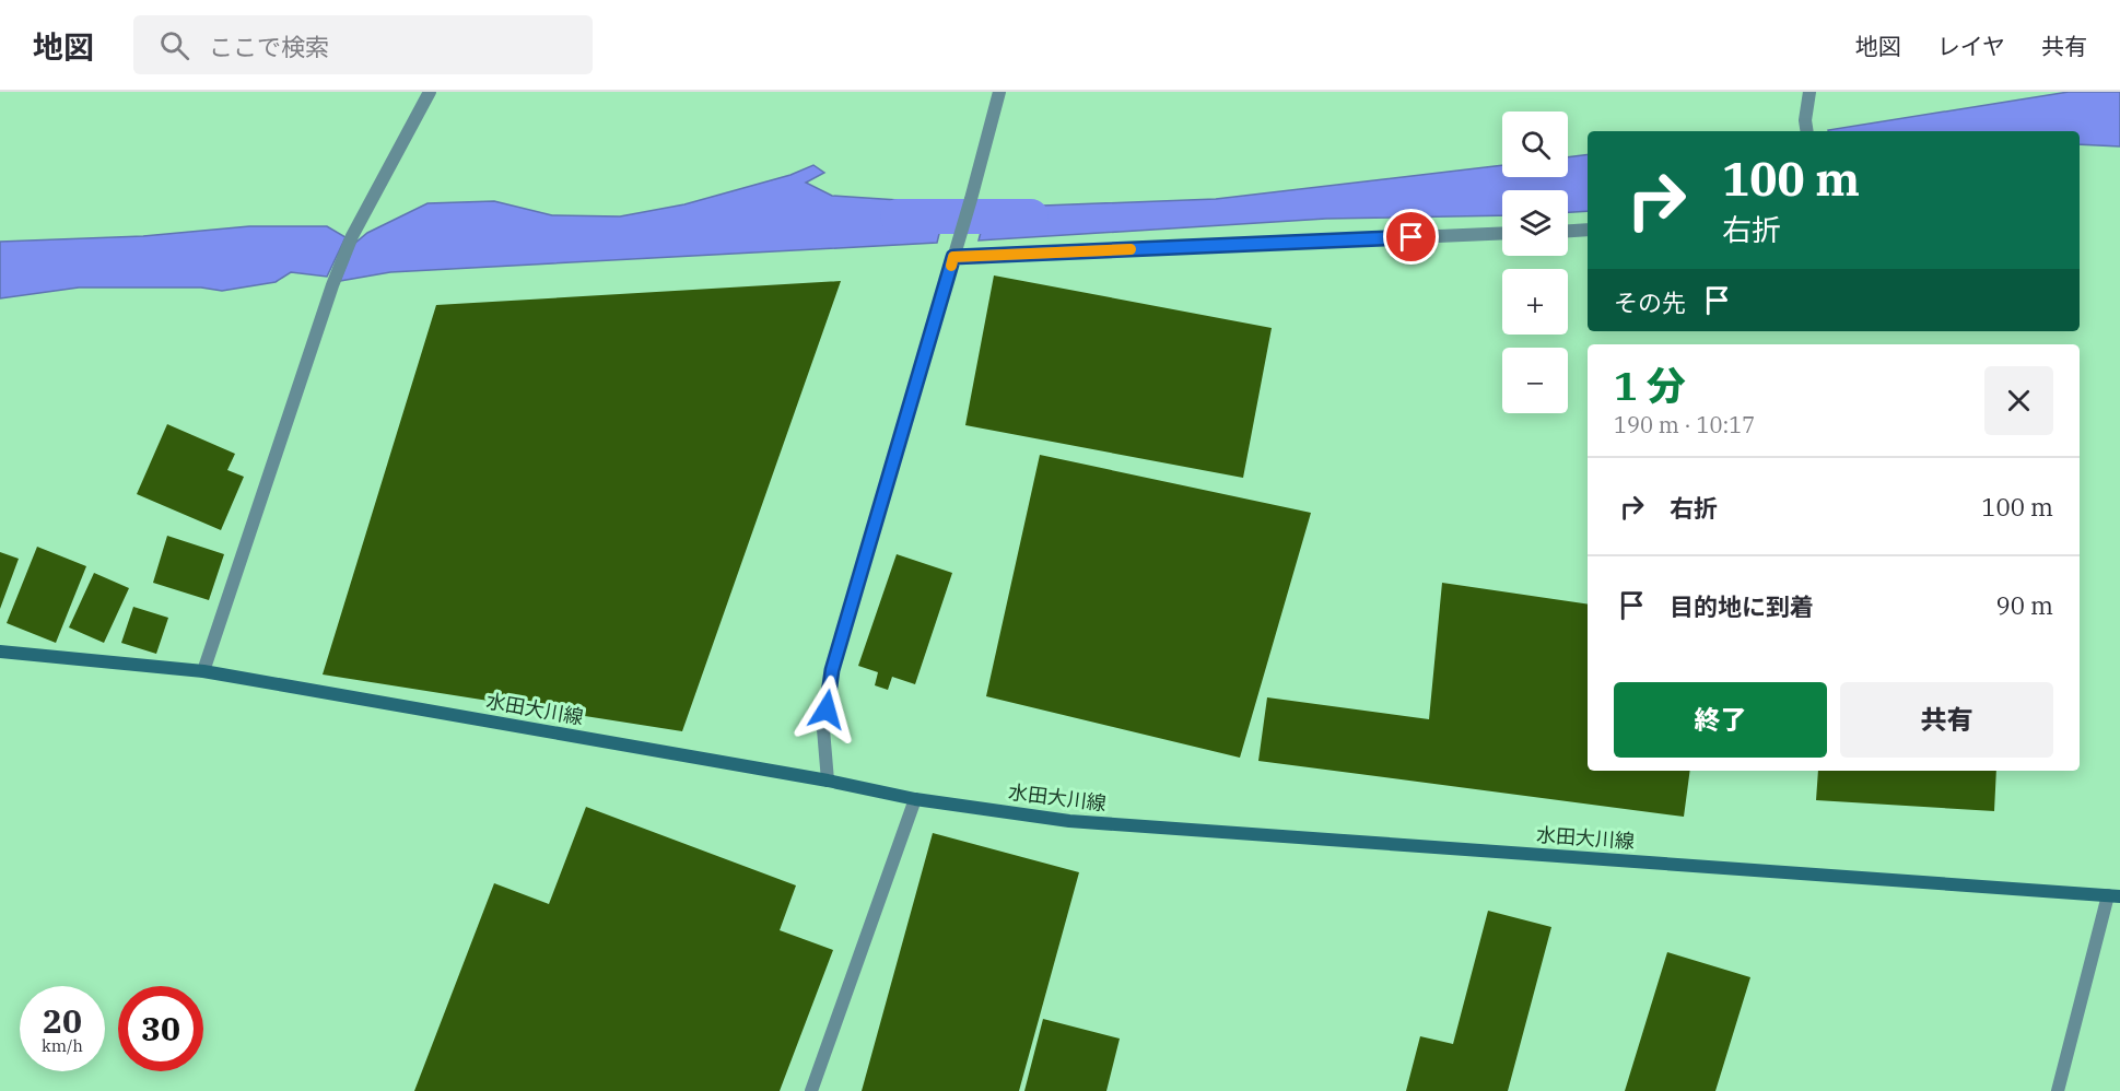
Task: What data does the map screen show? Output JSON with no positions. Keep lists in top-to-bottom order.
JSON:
{
  "streets": {
    "main road": ["水田大川線"]
  },
  "page": {
    "header": "地図",
    "search": "ここで検索",
    "nav": ["地図", "レイヤ", "共有"],
    "map_buttons": ["+", "−"],
    "turn": ["100 m", "右折"],
    "then": "その先",
    "heading": ["1 分", "190 m · 10:17"],
    "list": [
      {
        "name": "右折",
        "value": "100 m"
      },
      {
        "name": "目的地に到着",
        "value": "90 m"
      }
    ],
    "buttons": ["終了", "共有"],
    "speed": "20 km/h",
    "limit": "30"
  }
}
